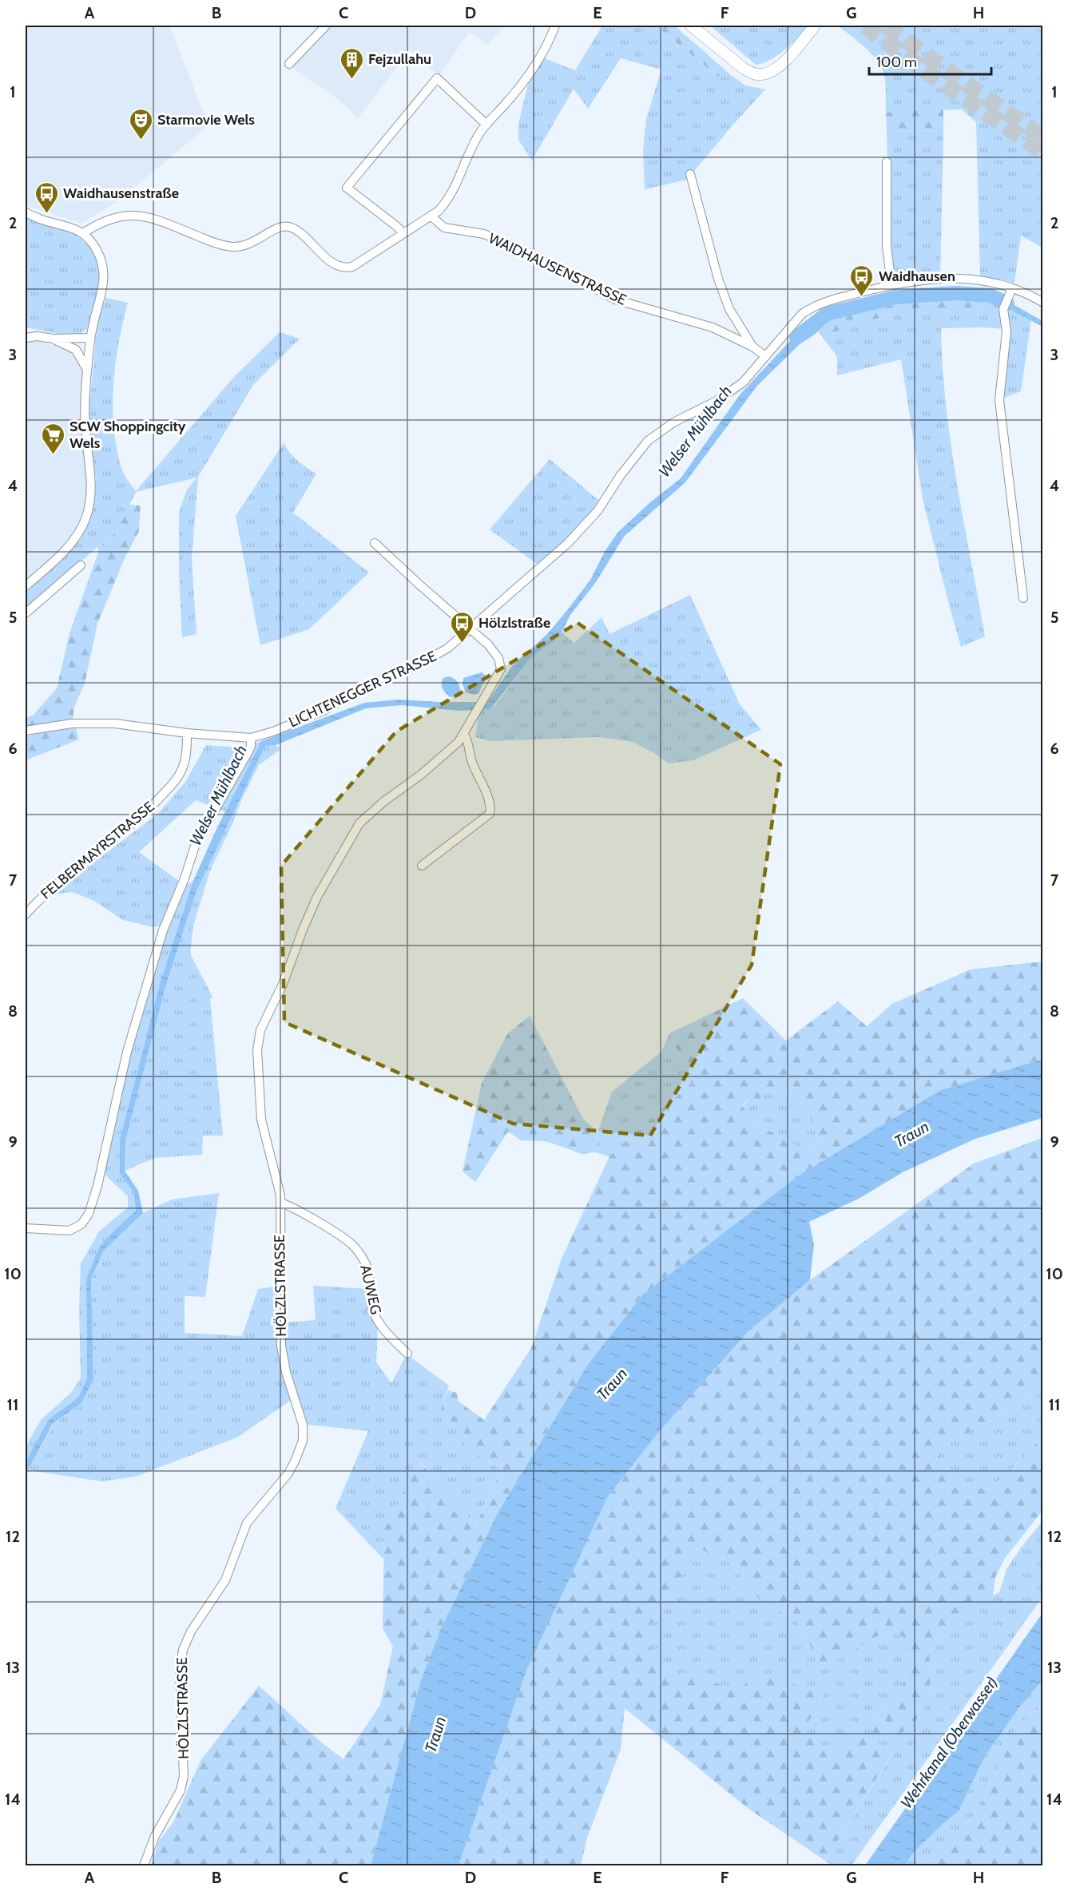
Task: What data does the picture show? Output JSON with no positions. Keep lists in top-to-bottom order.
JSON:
{
  "streets": {
    "street": [
      "WAIDHAUSENSTRASSE",
      "LICHTENEGGER STRASSE",
      "FELBERMAYRSTRASSE",
      "HÖLZLSTRASSE",
      "AUWEG"
    ]
  },
  "crossings": [
    ["WAIDHAUSENSTRASSE", "LICHTENEGGER STRASSE"],
    ["LICHTENEGGER STRASSE", "FELBERMAYRSTRASSE"],
    ["LICHTENEGGER STRASSE", "HÖLZLSTRASSE"],
    ["HÖLZLSTRASSE", "AUWEG"]
  ],
  "water": ["Welser Mühlbach", "Traun", "Wehrkanal (Oberwasser)"],
  "places": {
    "building": ["Fejzullahu"],
    "theatre": ["Starmovie Wels"],
    "bus stop": ["Waidhausenstraße", "Waidhausen", "Hölzlstraße"],
    "supermarket": ["SCW Shoppingcity Wels"]
  },
  "scale_bar": "100 m",
  "grid": {
    "columns": [
      "A",
      "B",
      "C",
      "D",
      "E",
      "F",
      "G",
      "H"
    ],
    "rows": [
      "1",
      "2",
      "3",
      "4",
      "5",
      "6",
      "7",
      "8",
      "9",
      "10",
      "11",
      "12",
      "13",
      "14"
    ]
  }
}
